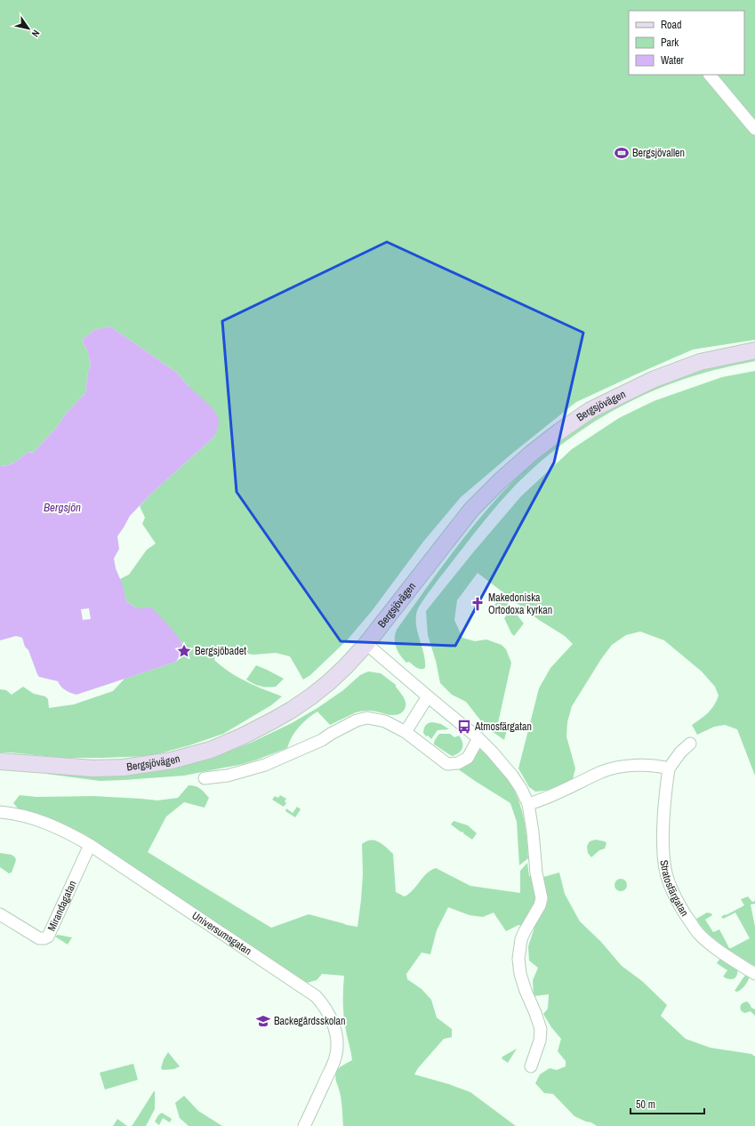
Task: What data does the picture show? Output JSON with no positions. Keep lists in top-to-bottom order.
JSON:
{
  "streets": {
    "street": [
      "Bergsjövägen",
      "Stratosfärgatan",
      "Mirandagatan",
      "Universumsgatan"
    ]
  },
  "crossings": [
    ["Mirandagatan", "Universumsgatan"]
  ],
  "water": ["Bergsjön"],
  "places": {
    "sports": ["Bergsjövallen"],
    "church": ["Makedoniska Ortodoxa kyrkan"],
    "place": ["Bergsjöbadet"],
    "bus stop": ["Atmosfärgatan"],
    "school or university": ["Backegårdsskolan"]
  },
  "legend": ["Road", "Park", "Water"],
  "scale_bar": "50 m",
  "north": "bottom right"
}
